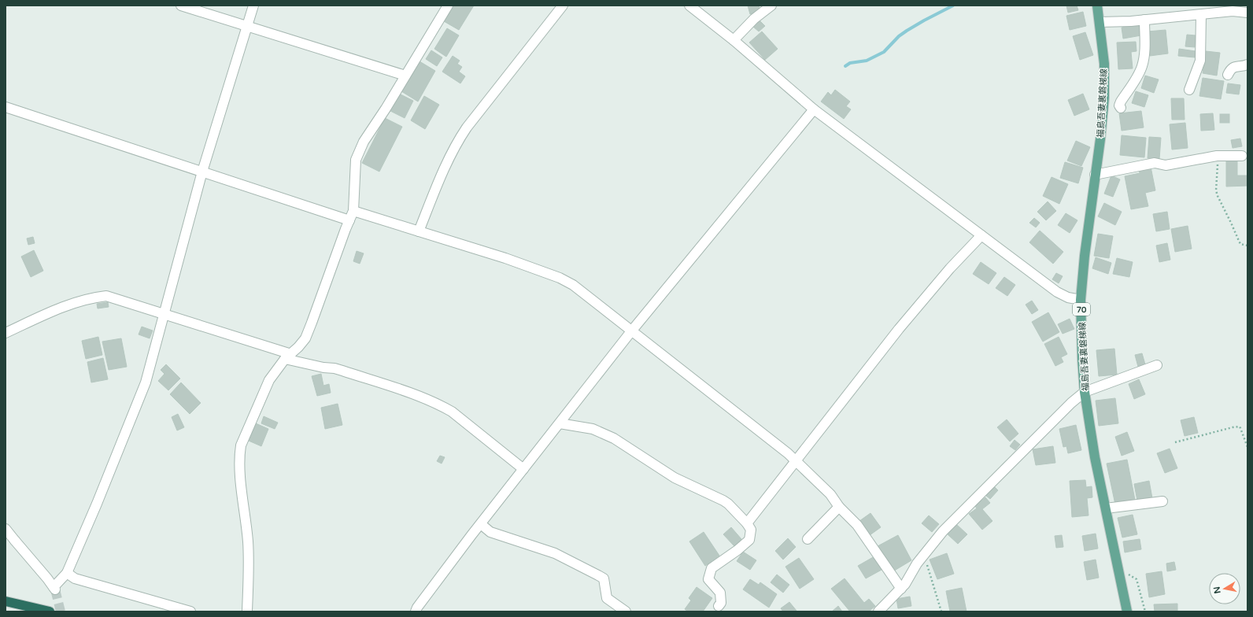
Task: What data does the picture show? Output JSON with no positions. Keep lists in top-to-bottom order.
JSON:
{
  "streets": {
    "main road": ["福島吾妻裏磐梯線", "70"]
  },
  "north": "left"
}
